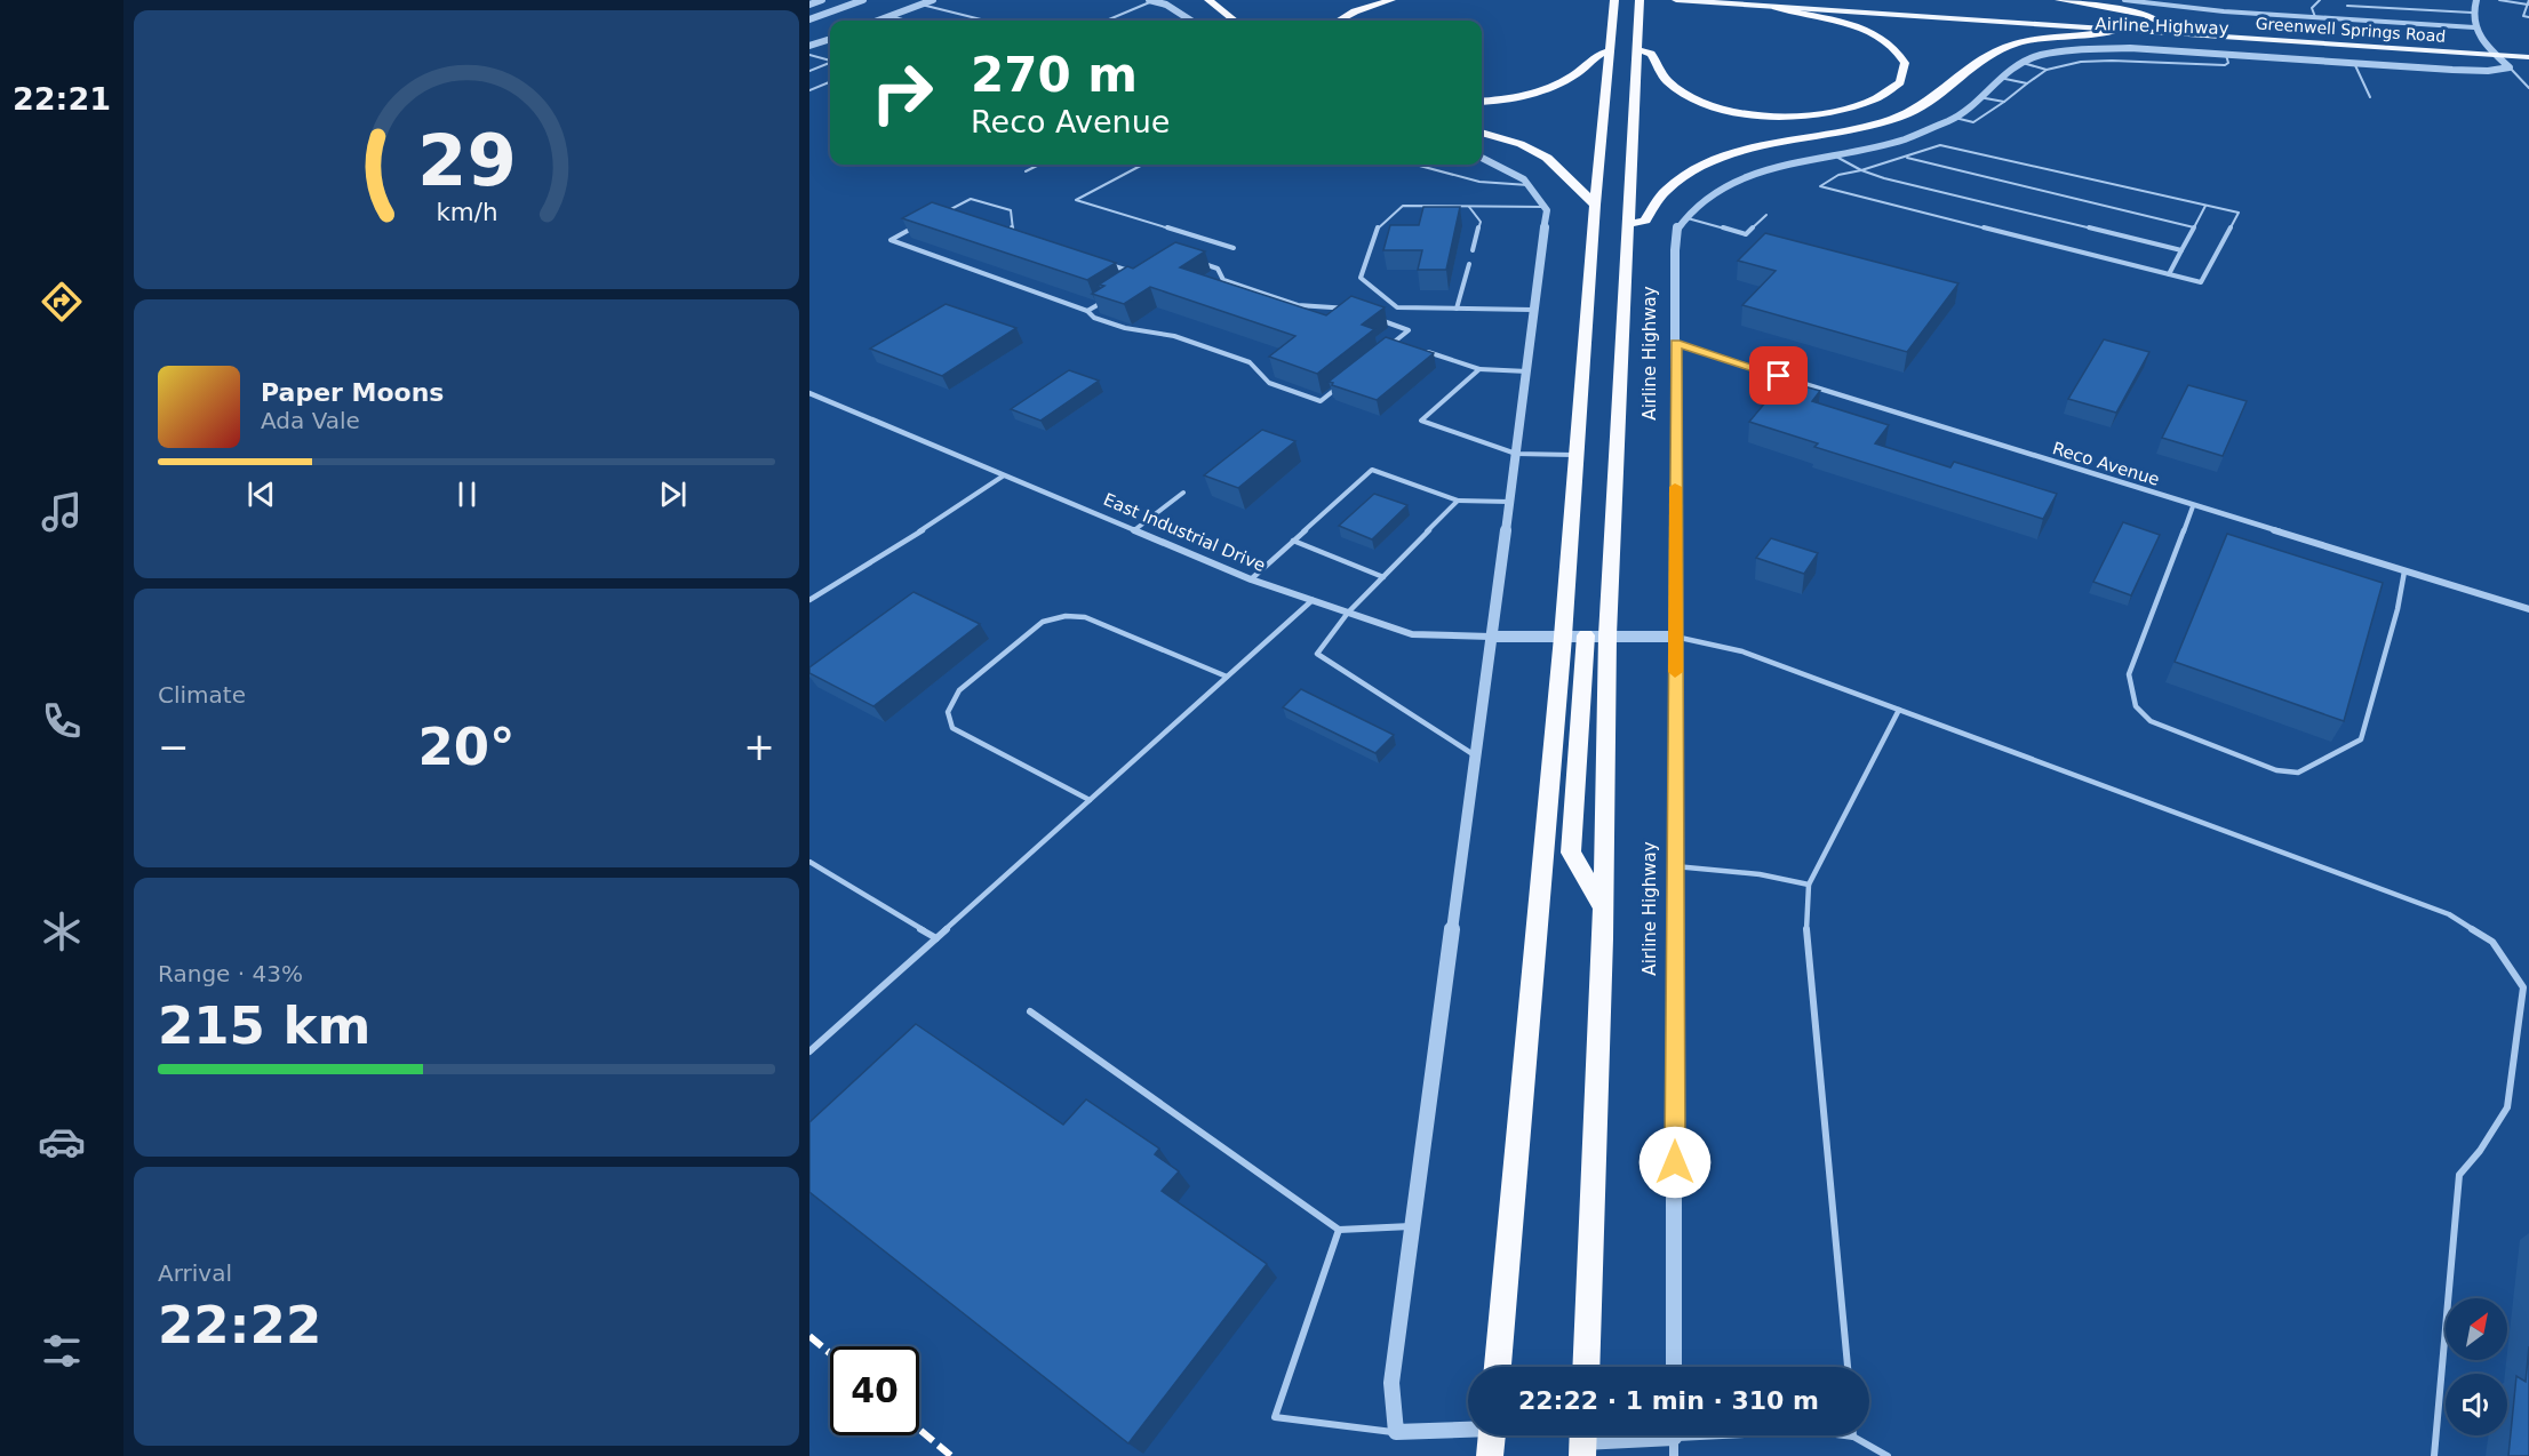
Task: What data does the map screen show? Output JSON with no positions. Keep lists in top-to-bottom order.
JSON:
{
  "streets": {
    "highway": ["Airline Highway"],
    "main road": ["Greenwell Springs Road"],
    "street": ["Reco Avenue", "East Industrial Drive"]
  },
  "crossings": [
    ["Airline Highway", "Reco Avenue"],
    ["Airline Highway", "East Industrial Drive"]
  ],
  "north": "top right",
  "page": {
    "tabs": "22:21",
    "turn": ["270 m", "Reco Avenue"],
    "song": ["Paper Moons", "Ada Vale"],
    "tile": [
      "Climate",
      ["Range · 43%", "215 km"],
      ["Arrival", "22:22"]
    ],
    "heat": ["−", "20°", "+"],
    "limit": "40",
    "trip": "22:22 · 1 min · 310 m",
    "gauge": ["29", "km/h"]
  }
}
